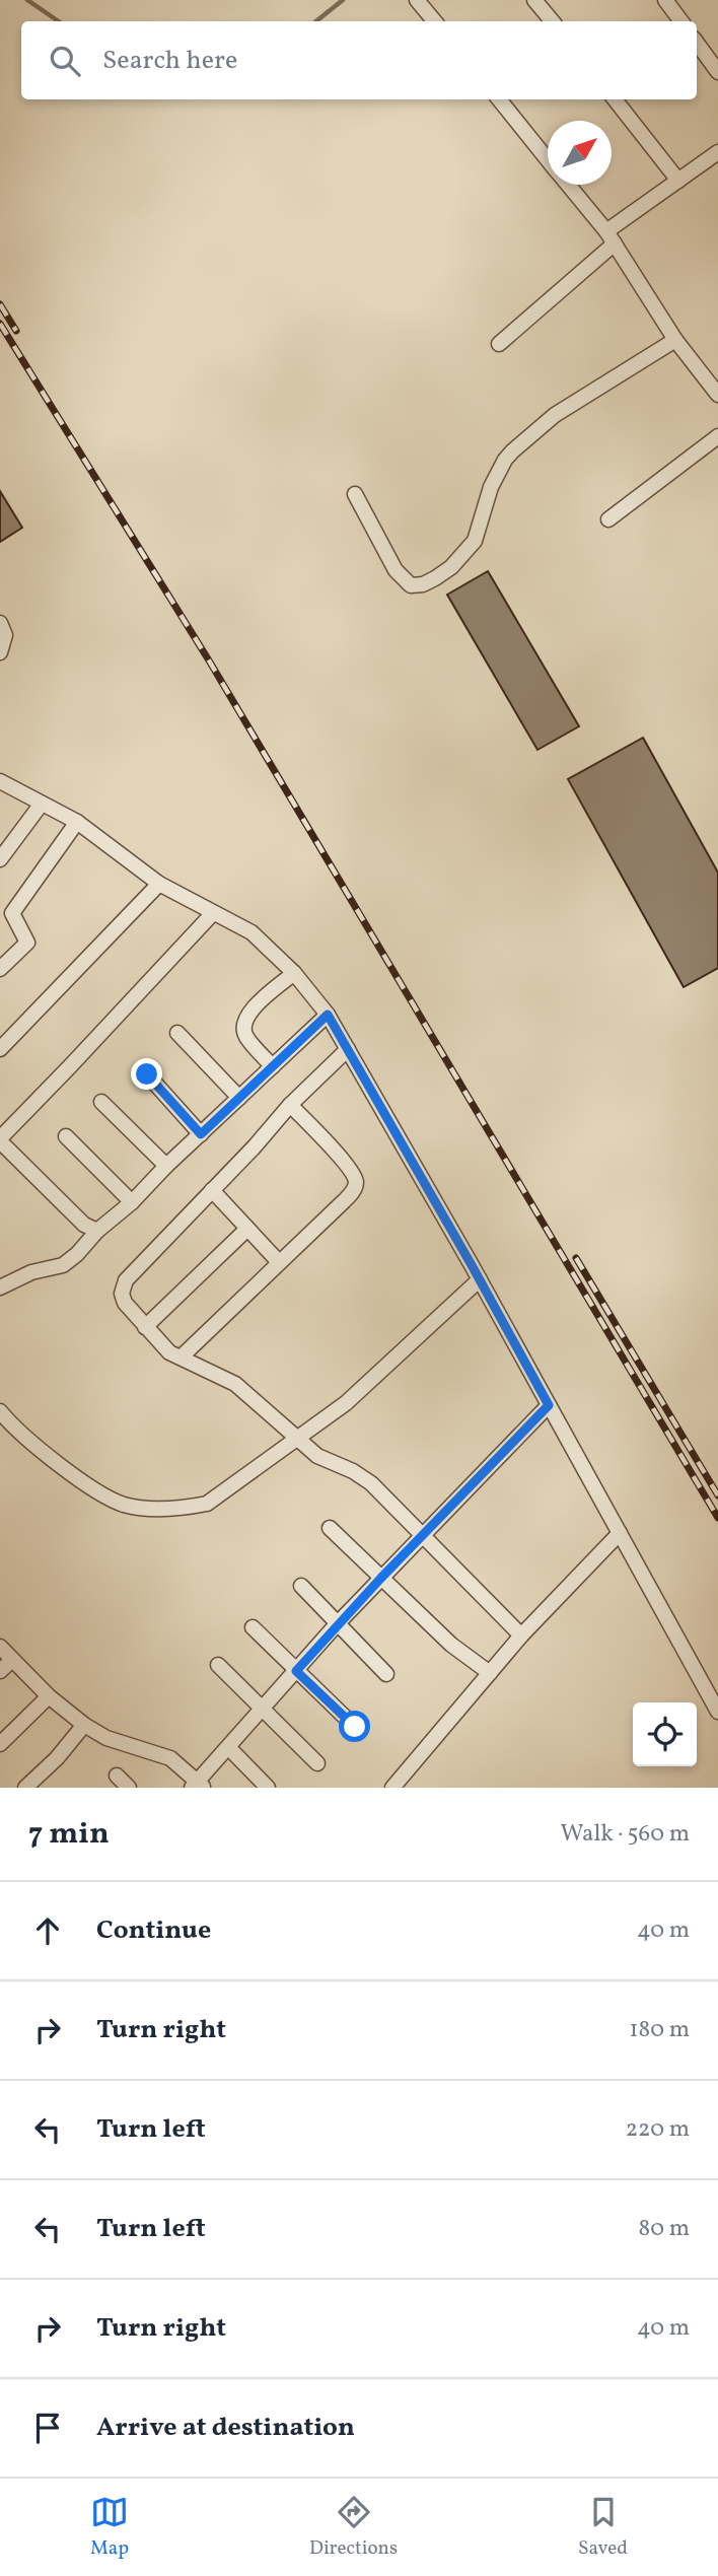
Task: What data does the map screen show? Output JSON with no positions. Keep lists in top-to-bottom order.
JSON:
{
  "north": "top right",
  "page": {
    "search": "Search here",
    "heading": ["7 min", "Walk · 560 m"],
    "list": [
      ["Continue", "40 m"],
      ["Turn right", "180 m"],
      ["Turn left", "220 m"],
      ["Turn left", "80 m"],
      ["Turn right", "40 m"],
      "Arrive at destination"
    ],
    "nav": ["Map", "Directions", "Saved"]
  }
}
